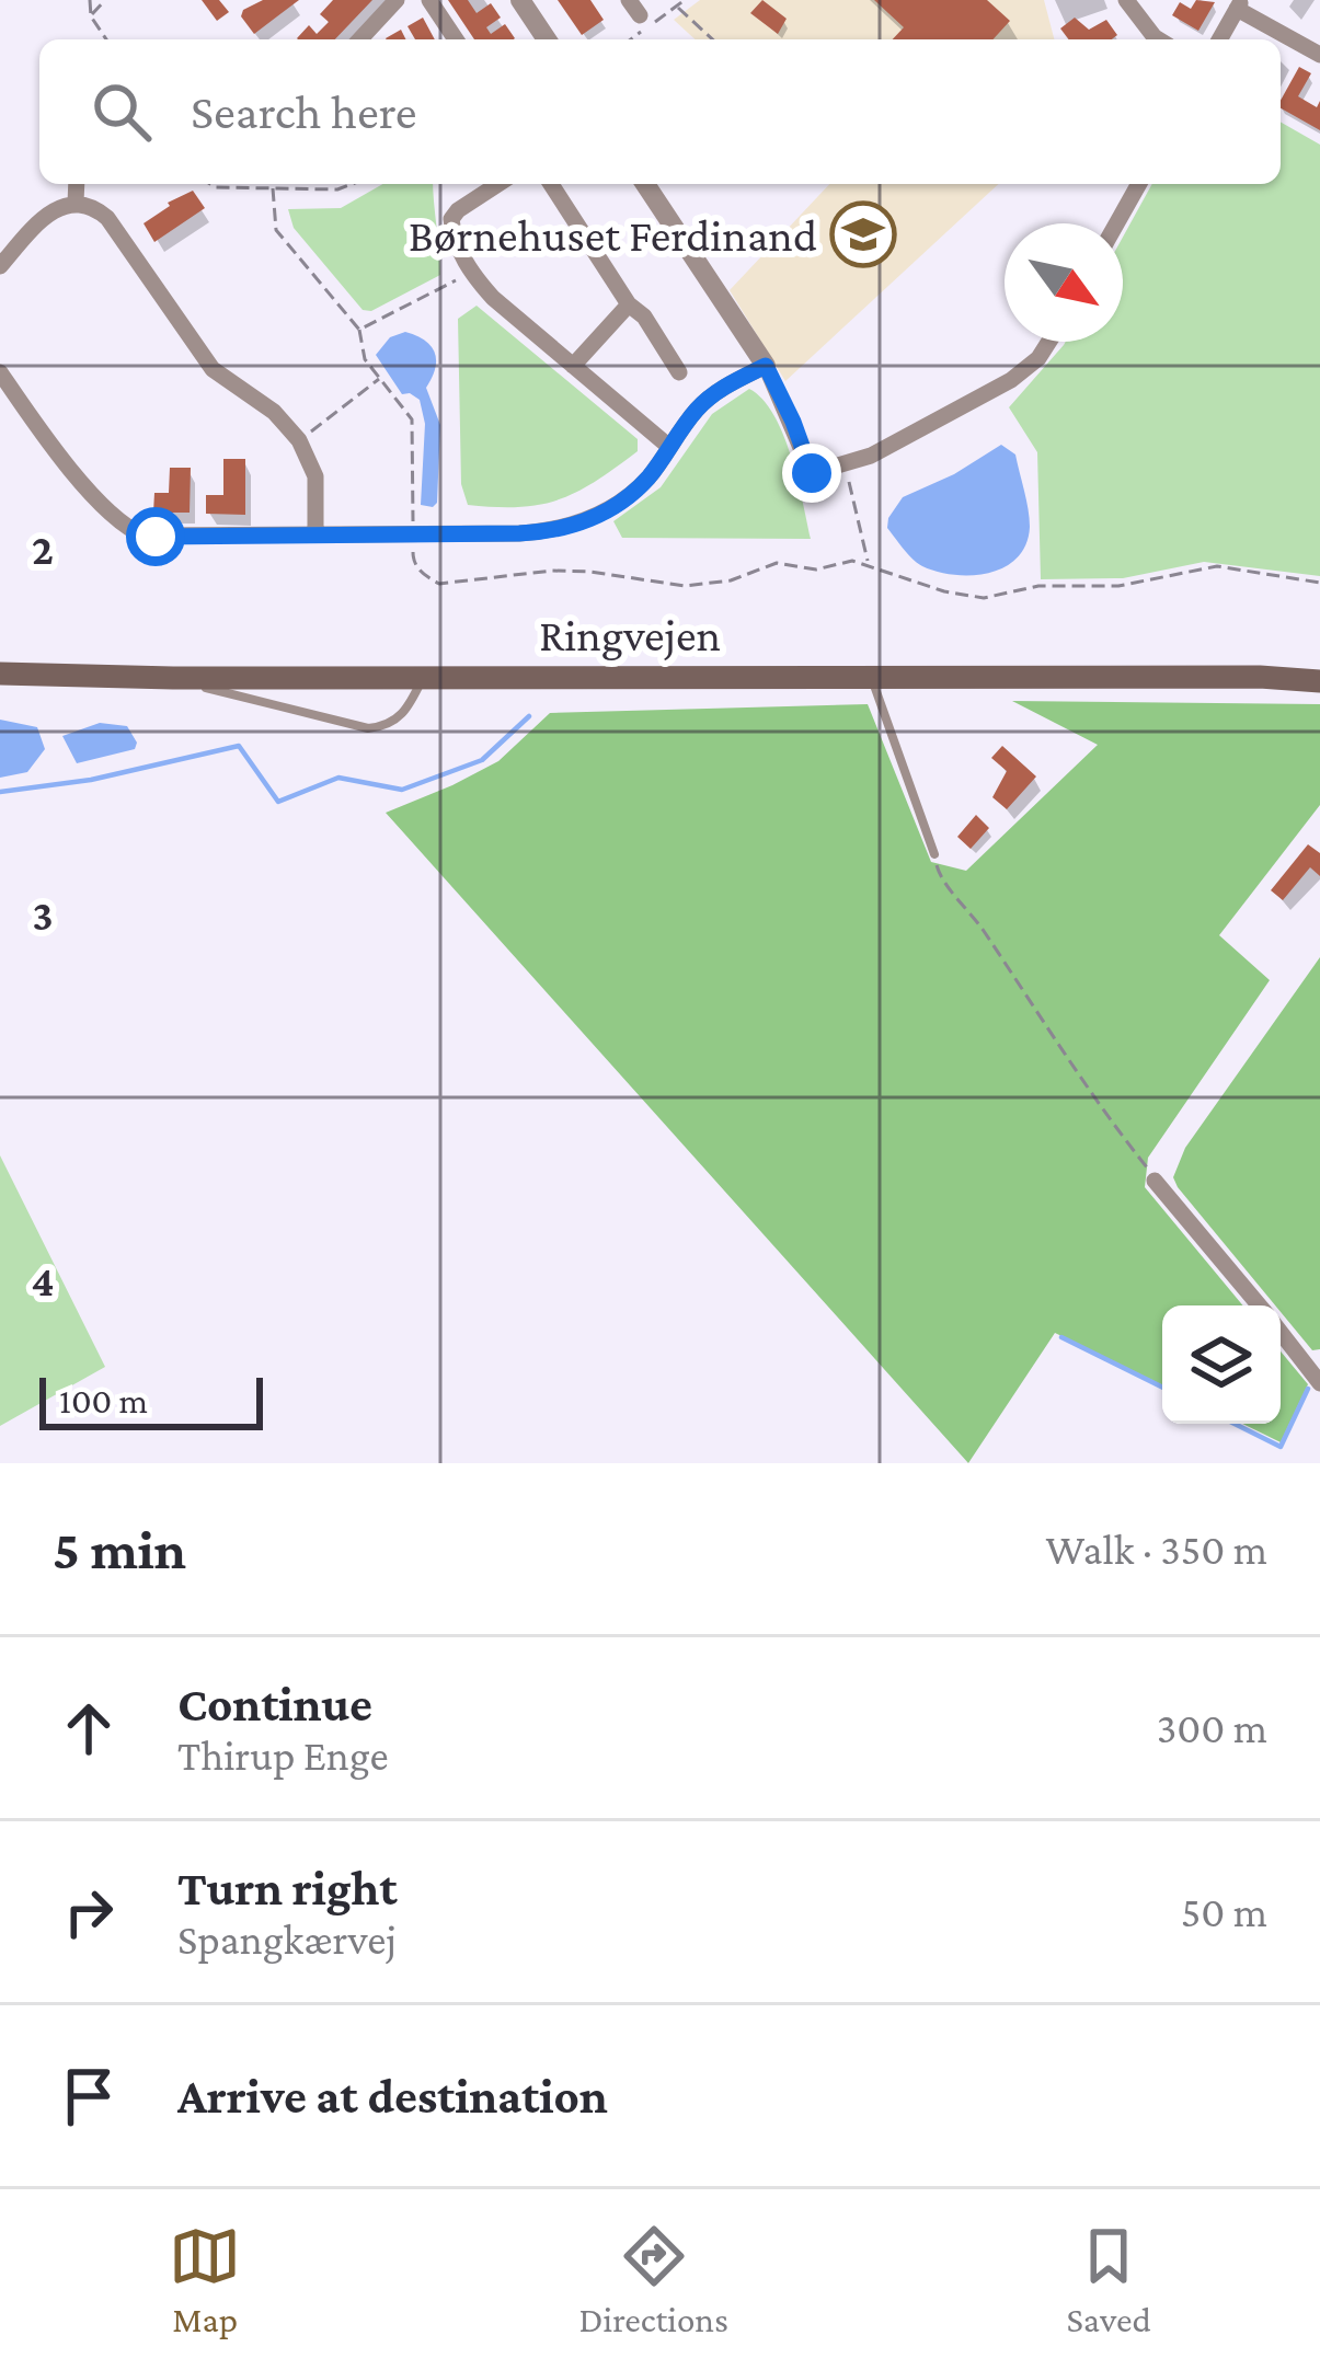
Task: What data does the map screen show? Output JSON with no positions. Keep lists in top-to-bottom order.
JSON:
{
  "streets": {
    "main road": ["Ringvejen"]
  },
  "places": {
    "school or university": ["Børnehuset Ferdinand"]
  },
  "scale_bar": "100 m",
  "north": "bottom right",
  "page": {
    "search": "Search here",
    "scale": "100 m",
    "heading": ["5 min", "Walk · 350 m"],
    "list": [
      ["Continue", "Thirup Enge", "300 m"],
      ["Turn right", "Spangkærvej", "50 m"],
      "Arrive at destination"
    ],
    "nav": ["Map", "Directions", "Saved"]
  },
  "grid": {
    "rows": ["2", "3", "4"]
  }
}
